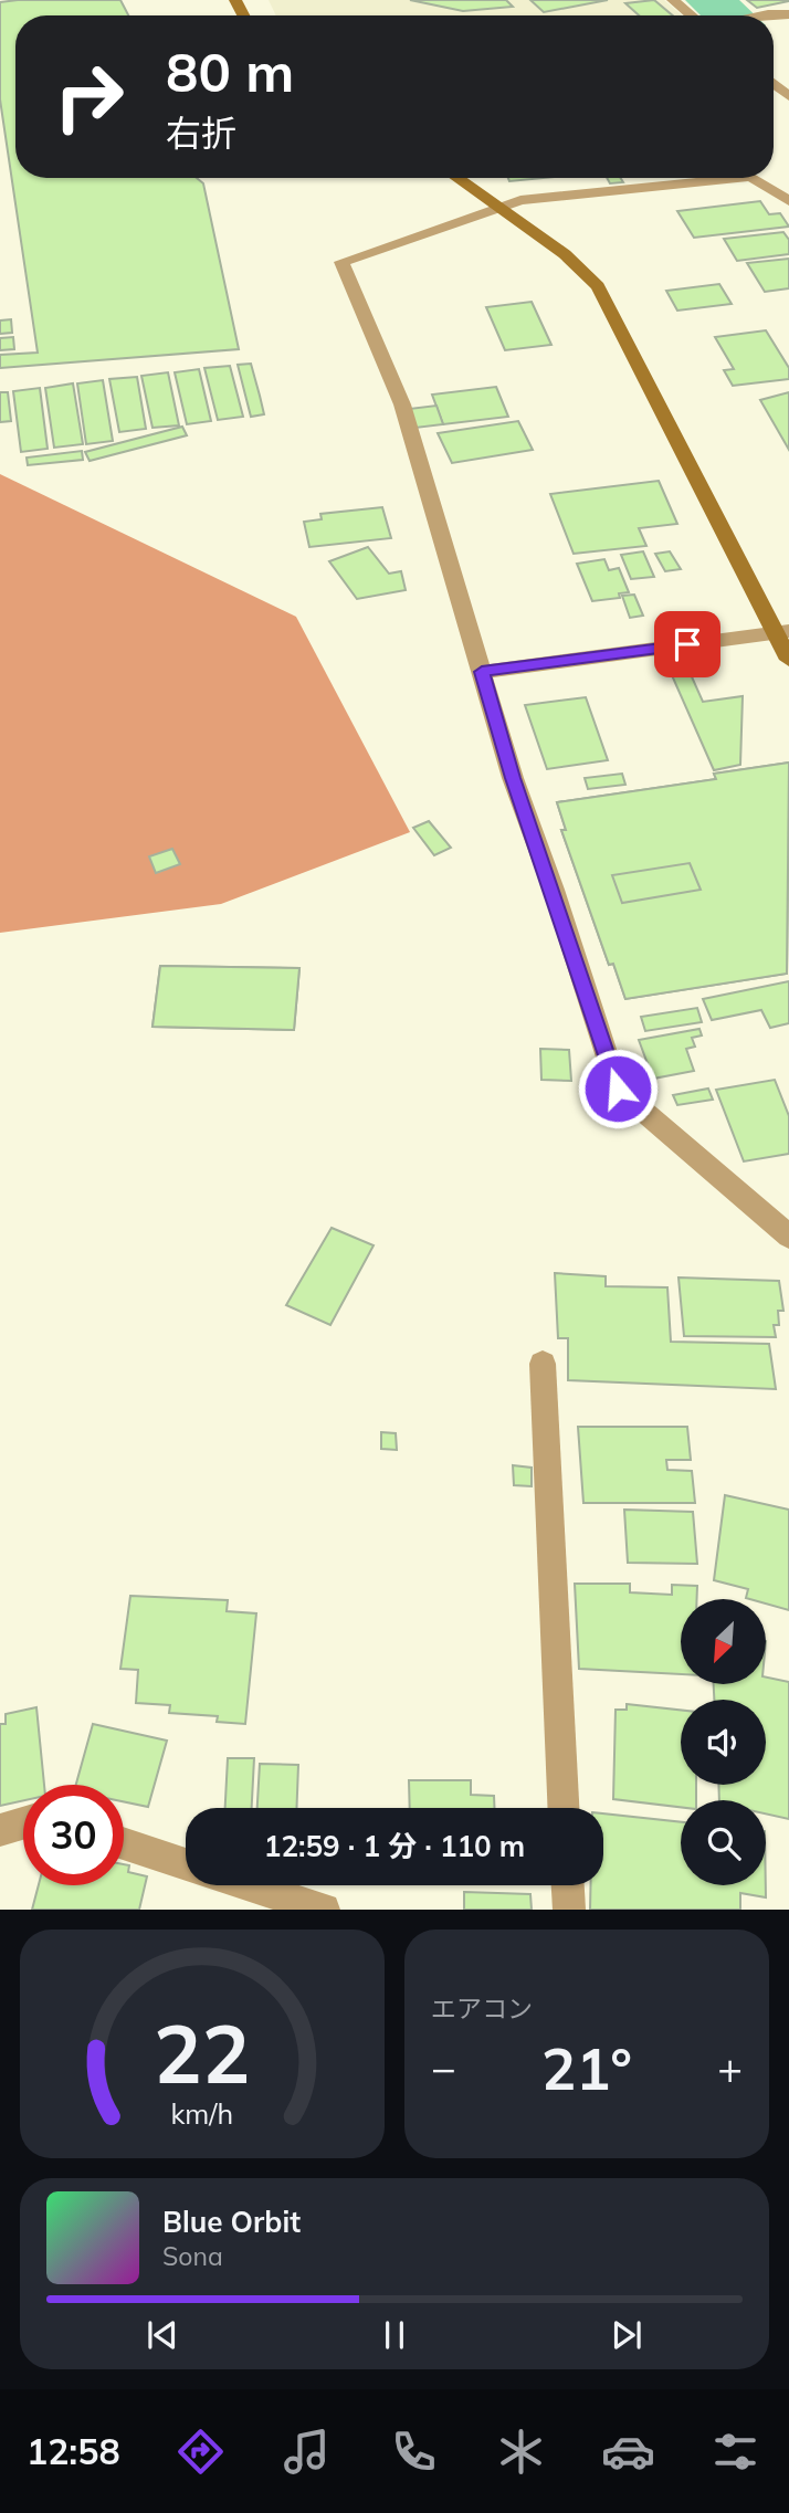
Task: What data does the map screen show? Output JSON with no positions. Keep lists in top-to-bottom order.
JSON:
{
  "north": "bottom left",
  "page": {
    "turn": ["80 m", "右折"],
    "limit": "30",
    "trip": "12:59 · 1 分 · 110 m",
    "tile": "エアコン",
    "heat": ["−", "21°", "+"],
    "song": ["Blue Orbit", "Sona"],
    "tabs": "12:58",
    "gauge": ["22", "km/h"]
  }
}
